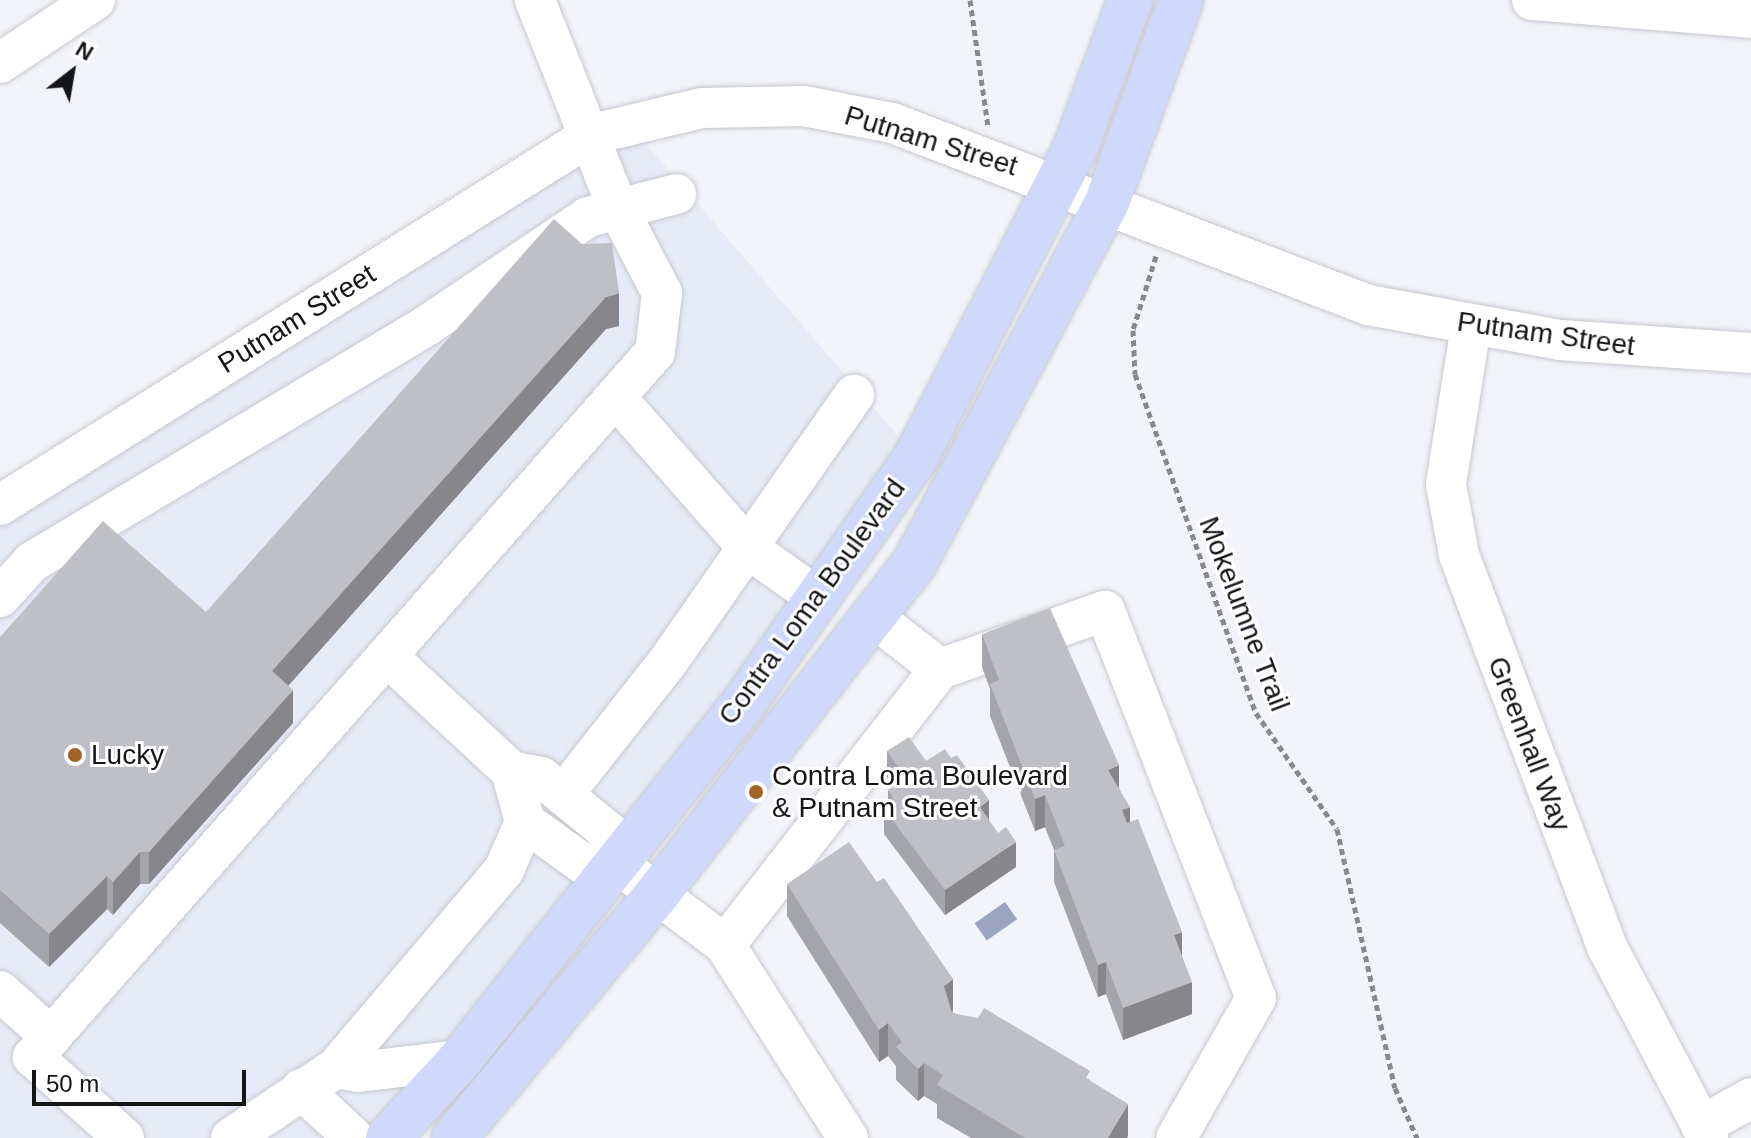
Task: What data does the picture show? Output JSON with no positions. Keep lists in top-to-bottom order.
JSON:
{
  "streets": {
    "main road": ["Contra Loma Boulevard"],
    "street": ["Putnam Street", "Greenhall Way"],
    "path": ["Mokelumne Trail"]
  },
  "crossings": [
    ["Putnam Street", "Contra Loma Boulevard"],
    ["Putnam Street", "Mokelumne Trail"],
    ["Putnam Street", "Greenhall Way"]
  ],
  "places": ["Lucky", "Contra Loma Boulevard & Putnam Street"],
  "scale_bar": "50 m",
  "north": "top right"
}
